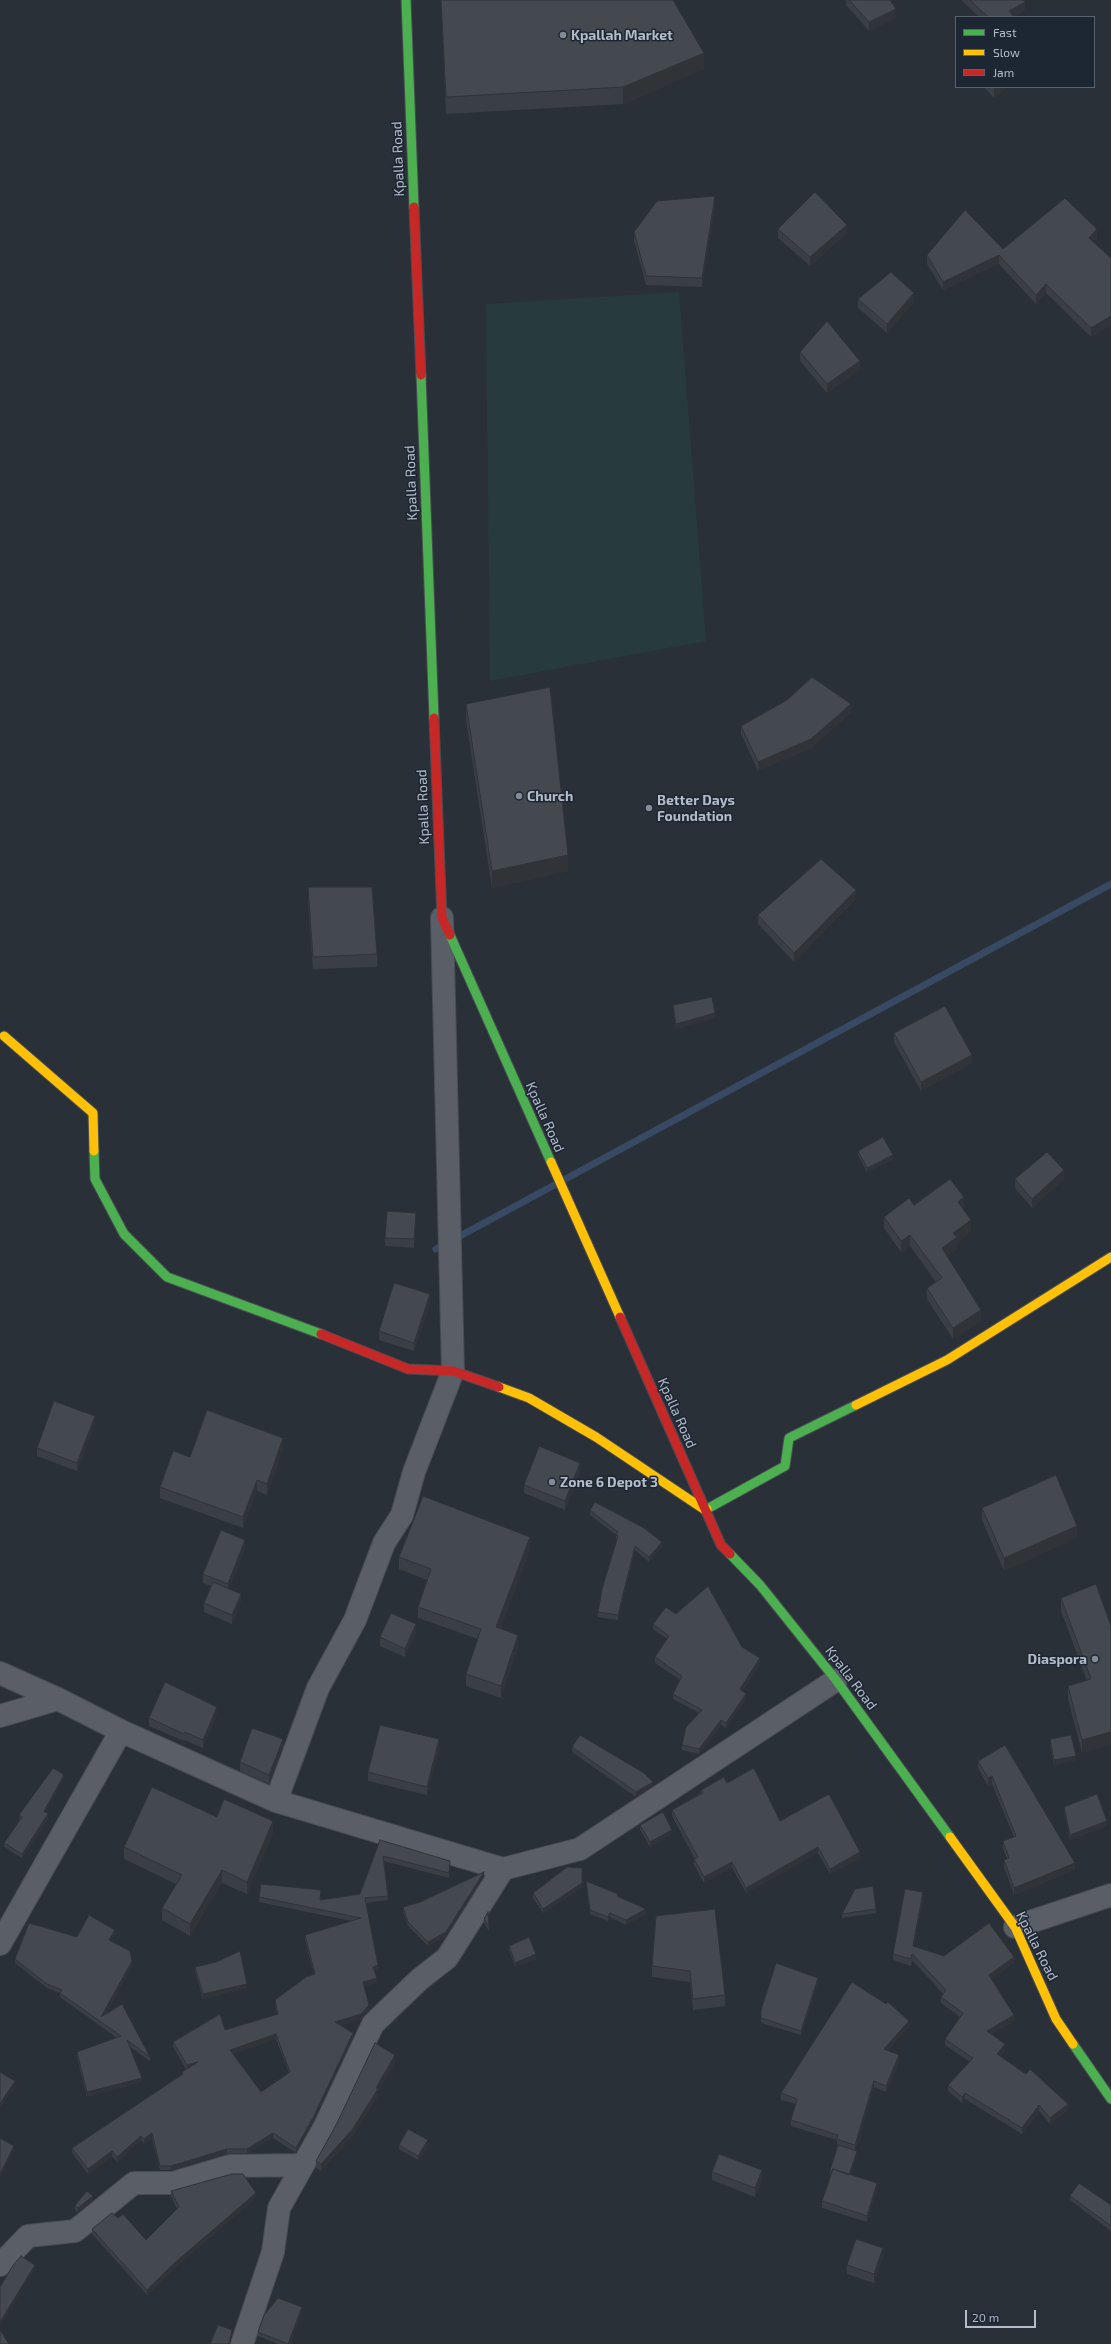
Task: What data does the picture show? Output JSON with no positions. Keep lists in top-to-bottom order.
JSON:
{
  "streets": {
    "street": ["Kpalla Road"]
  },
  "places": [
    "Kpallah Market",
    "Church",
    "Better Days Foundation",
    "Zone 6 Depot 3",
    "Diaspora"
  ],
  "legend": ["Fast", "Slow", "Jam"],
  "scale_bar": "20 m"
}
